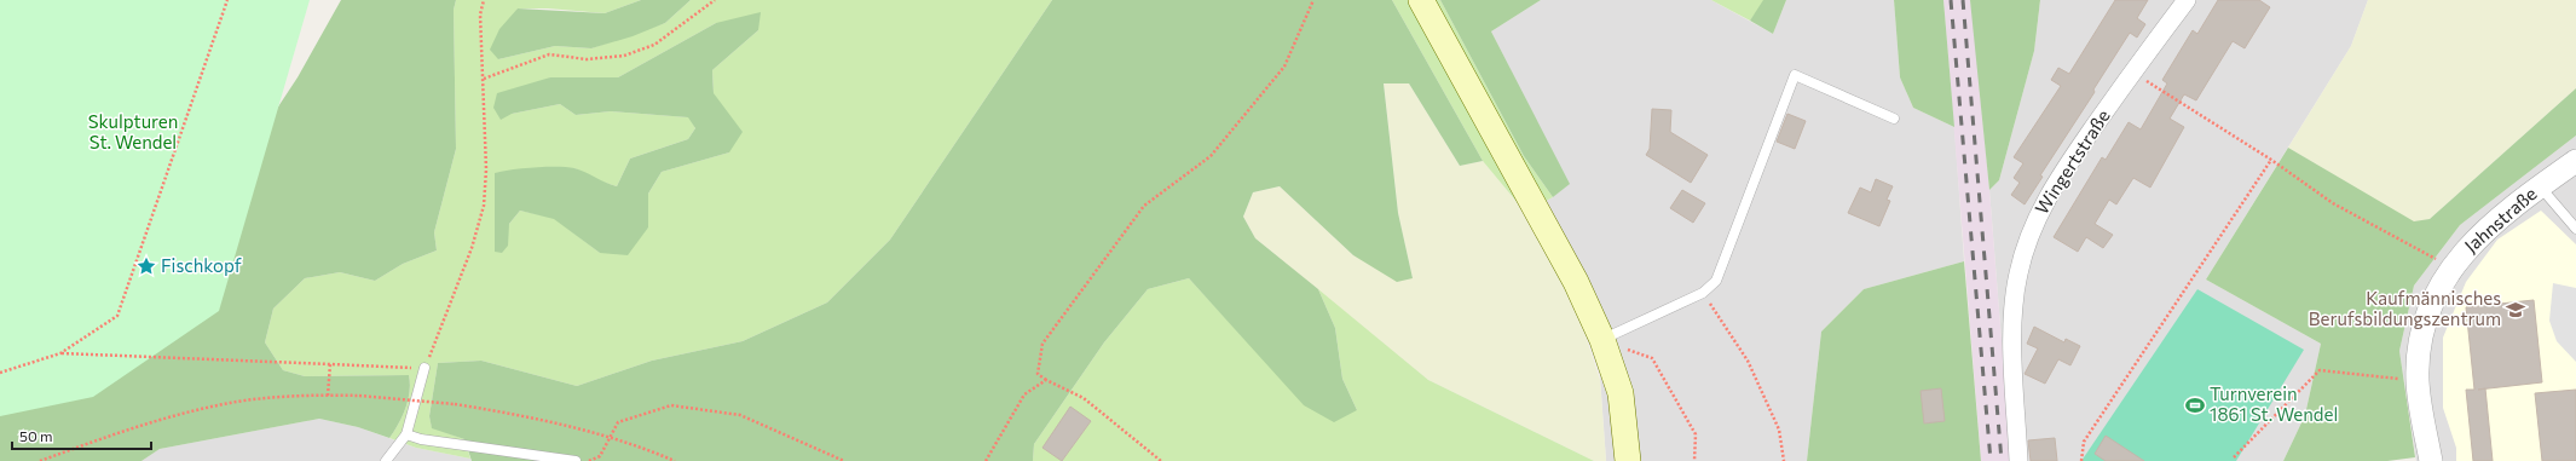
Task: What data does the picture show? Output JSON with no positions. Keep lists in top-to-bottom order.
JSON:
{
  "streets": {
    "street": ["Wingertstraße", "Jahnstraße"]
  },
  "parks": ["Skulpturen St. Wendel"],
  "places": {
    "place": ["Fischkopf"],
    "school or university": ["Kaufmännisches Berufsbildungszentrum"],
    "sports": ["Turnverein 1861 St. Wendel"]
  },
  "scale_bar": "50 m"
}
